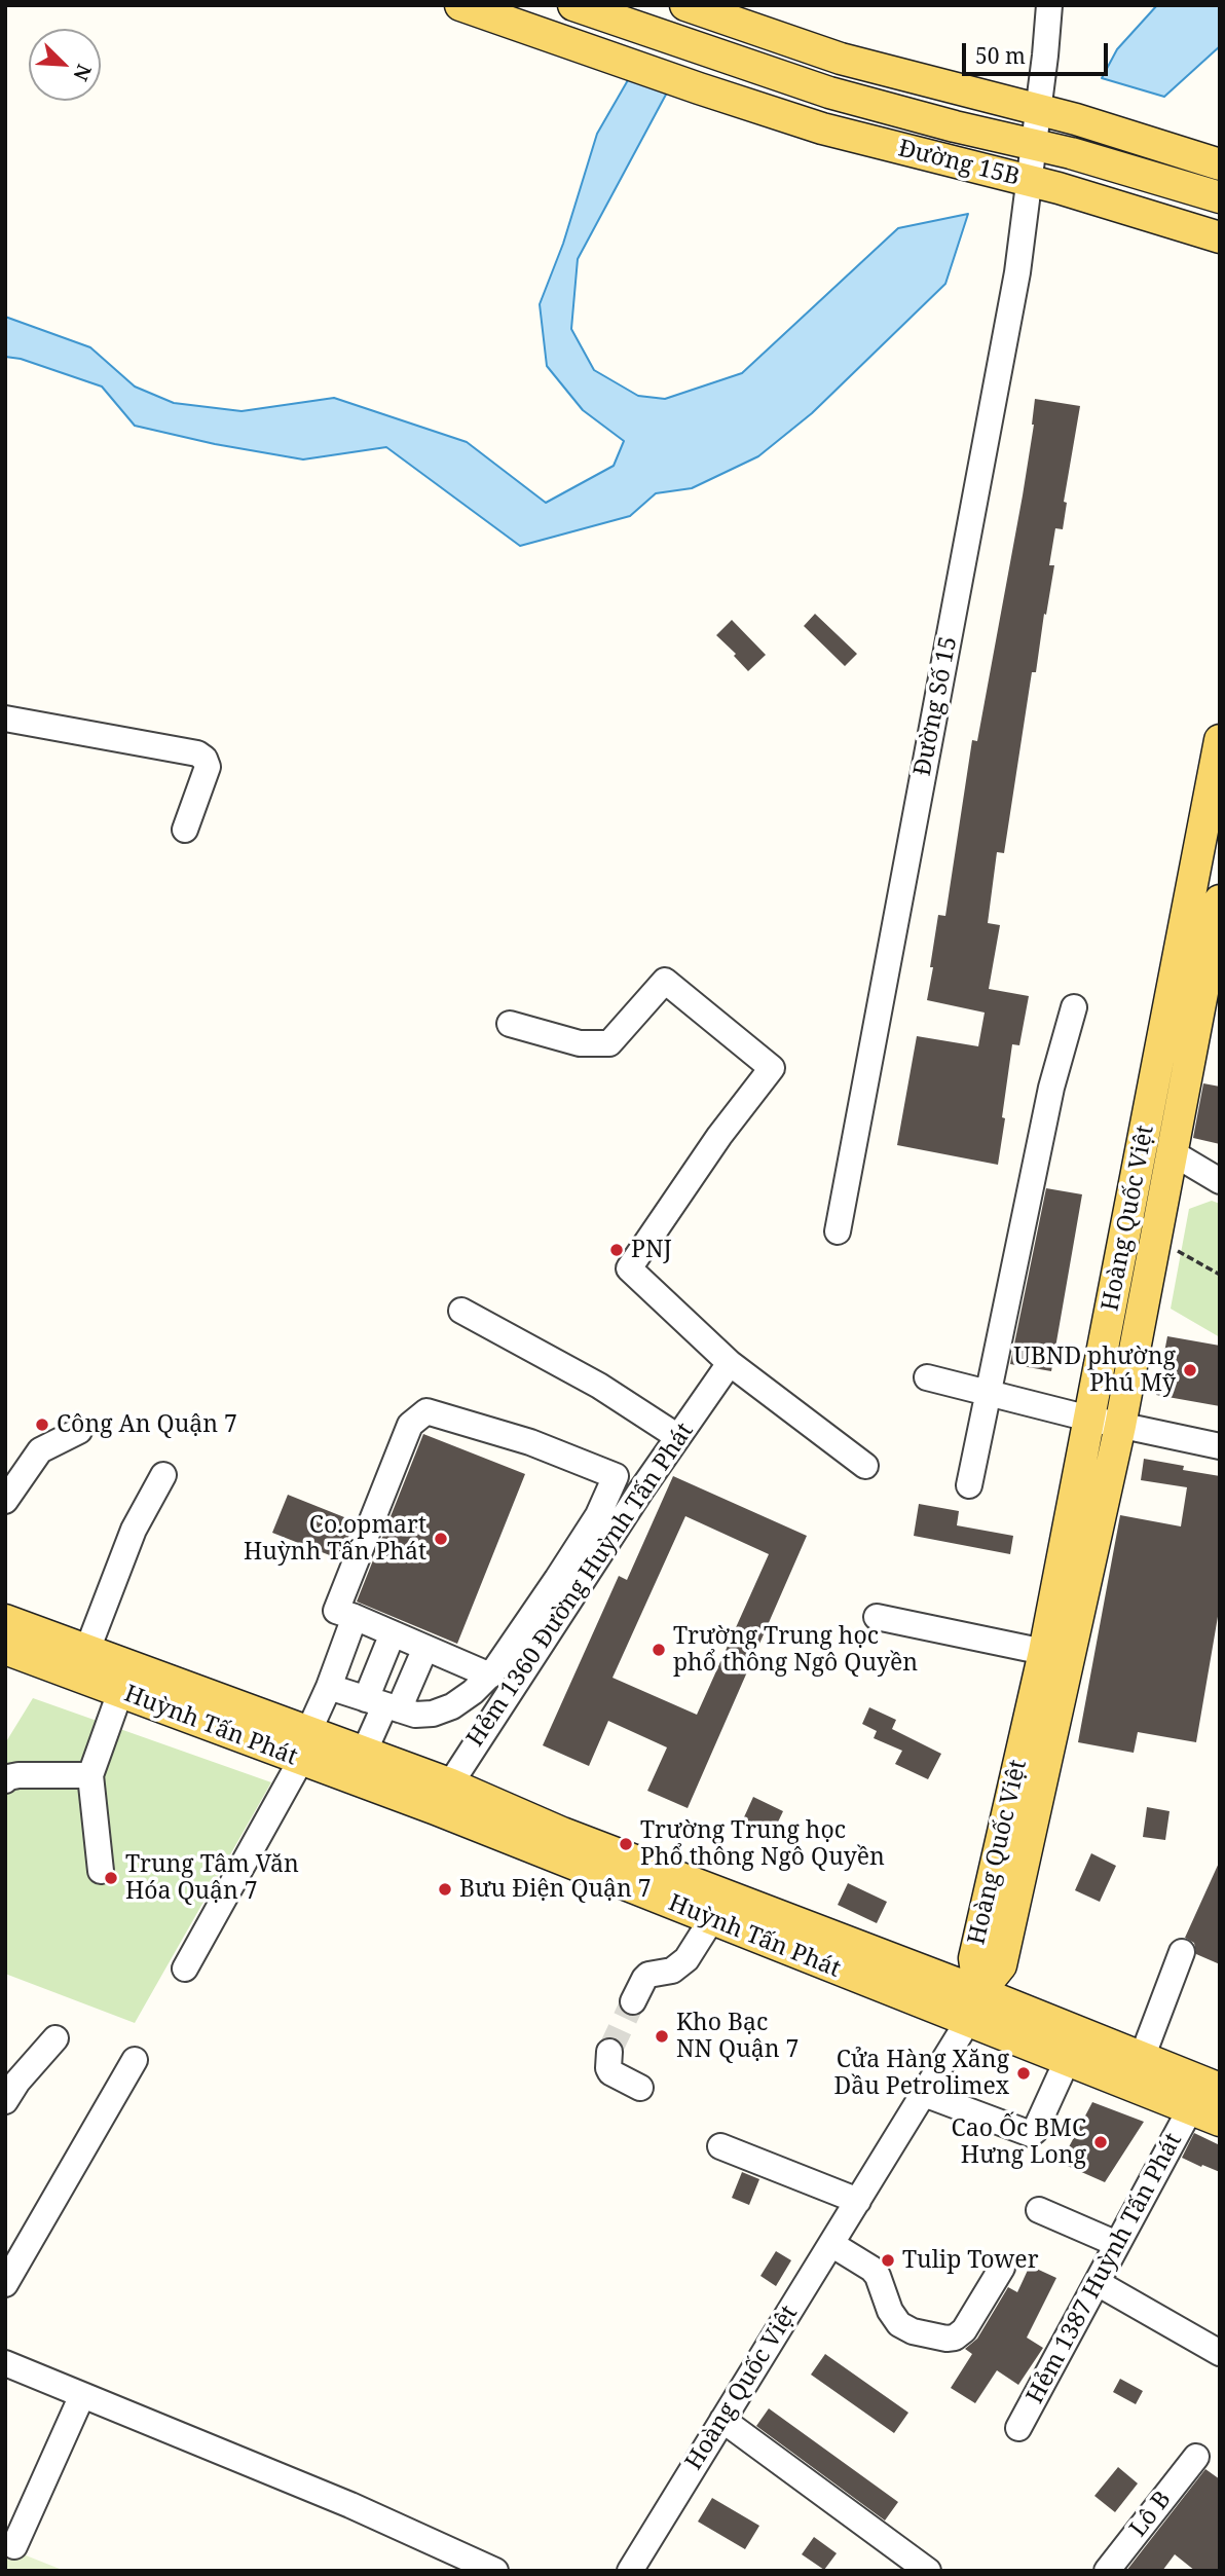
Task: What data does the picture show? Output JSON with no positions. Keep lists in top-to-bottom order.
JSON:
{
  "streets": {
    "main road": ["Đường 15B", "Hoàng Quốc Việt", "Huỳnh Tấn Phát"],
    "street": [
      "Đường Số 15",
      "Hẻm 1360 Đường Huỳnh Tấn Phát",
      "Hẻm 1387 Huỳnh Tấn Phát",
      "Lô B"
    ]
  },
  "crossings": [
    ["Đường 15B", "Đường Số 15"],
    ["Hoàng Quốc Việt", "Huỳnh Tấn Phát"],
    ["Hẻm 1360 Đường Huỳnh Tấn Phát", "Huỳnh Tấn Phát"],
    ["Huỳnh Tấn Phát", "Hẻm 1387 Huỳnh Tấn Phát"]
  ],
  "places": [
    "PNJ",
    "UBND phường Phú Mỹ",
    "Công An Quận 7",
    "Co.opmart Huỳnh Tấn Phát",
    "Trường Trung học phổ thông Ngô Quyền",
    "Trường Trung học Phổ thông Ngô Quyền",
    "Trung Tâm Văn Hóa Quận 7",
    "Bưu Điện Quận 7",
    "Kho Bạc NN Quận 7",
    "Cửa Hàng Xăng Dầu Petrolimex",
    "Cao Ốc BMC Hưng Long",
    "Tulip Tower"
  ],
  "scale_bar": "50 m",
  "north": "bottom right"
}
